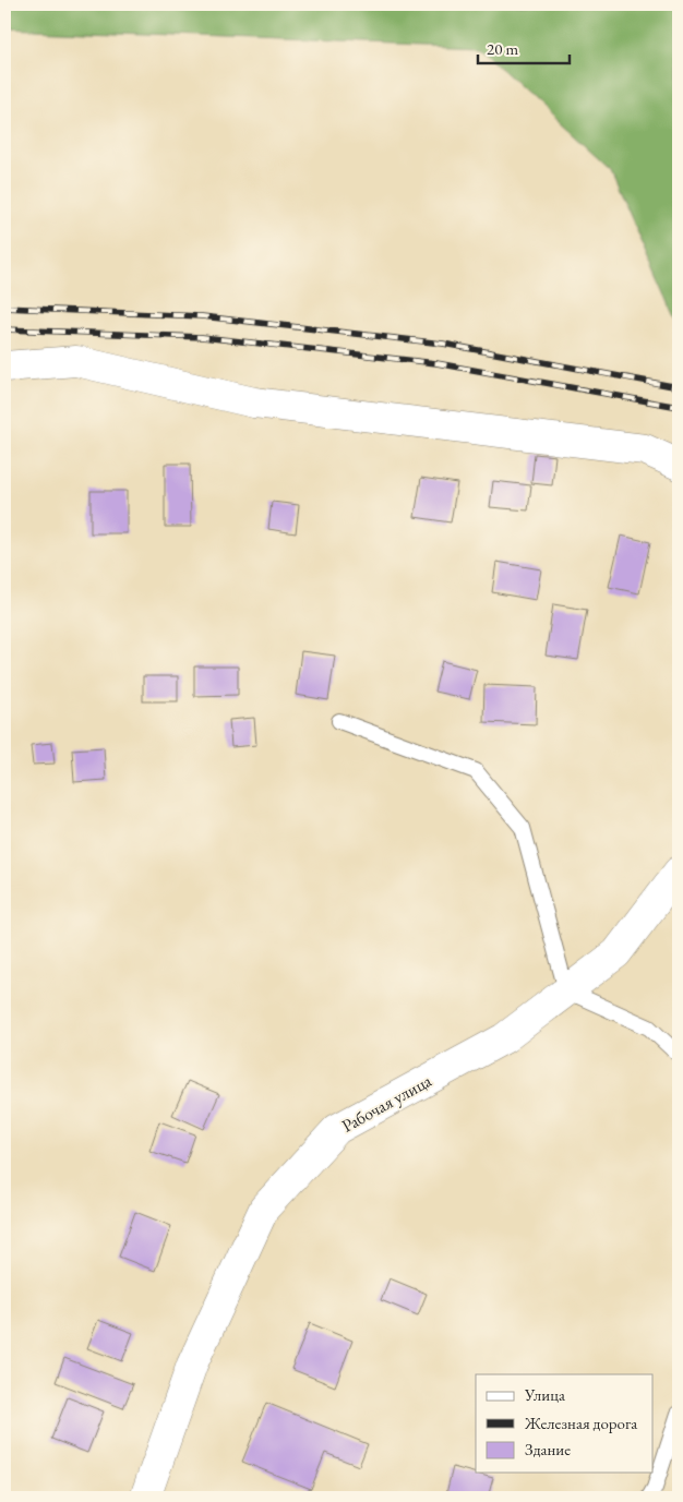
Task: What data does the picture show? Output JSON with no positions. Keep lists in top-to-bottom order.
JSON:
{
  "streets": {
    "street": ["Рабочая улица"]
  },
  "legend": ["Улица", "Железная дорога", "Здание"],
  "scale_bar": "20 m"
}
